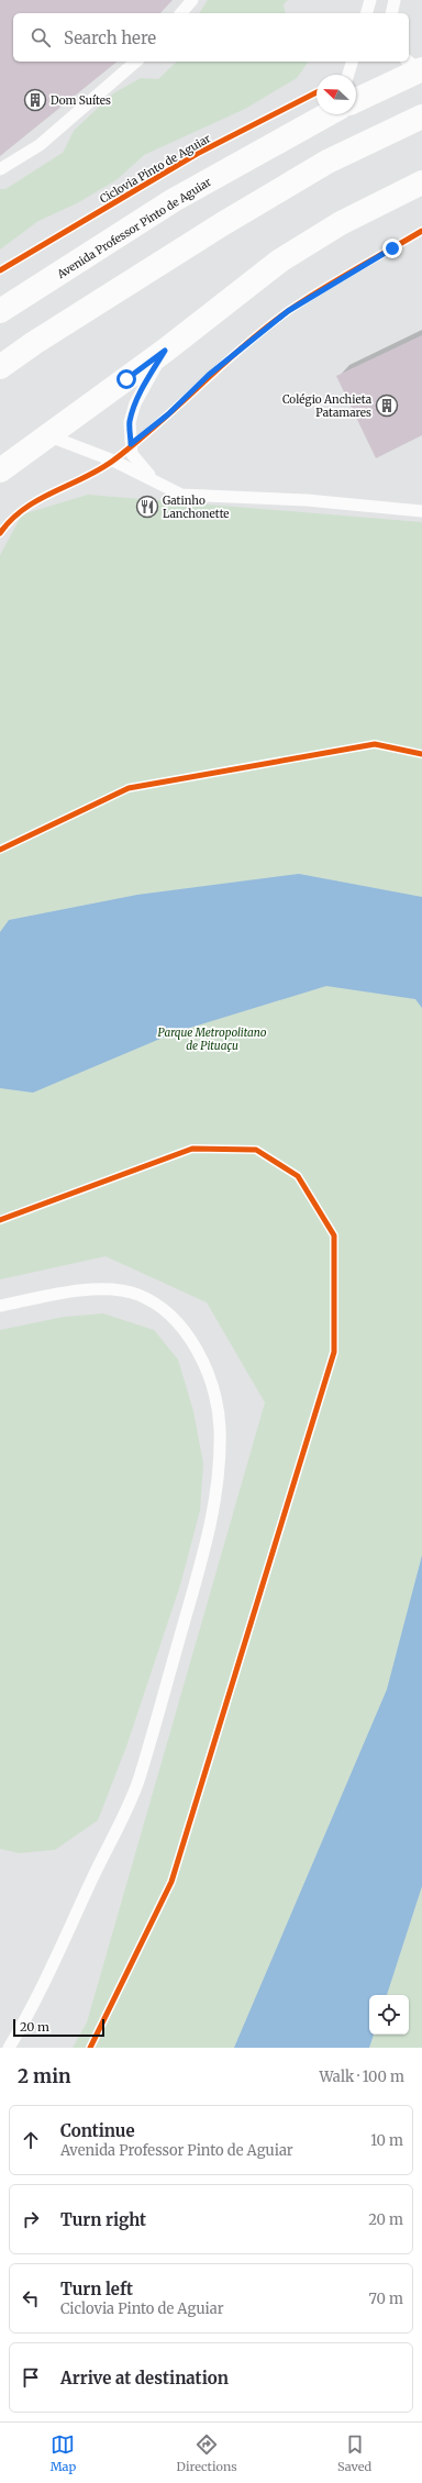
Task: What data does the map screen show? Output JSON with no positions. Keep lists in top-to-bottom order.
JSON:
{
  "streets": {
    "main road": ["Avenida Professor Pinto de Aguiar"],
    "cycle path": ["Ciclovia Pinto de Aguiar"]
  },
  "parks": ["Parque Metropolitano de Pituaçu"],
  "places": {
    "building": ["Dom Suítes", "Colégio Anchieta Patamares"],
    "restaurant": ["Gatinho Lanchonette"]
  },
  "scale_bar": "20 m",
  "north": "top left",
  "page": {
    "search": "Search here",
    "scale": "20 m",
    "heading": ["2 min", "Walk · 100 m"],
    "list": [
      ["Continue", "Avenida Professor Pinto de Aguiar", "10 m"],
      ["Turn right", "20 m"],
      ["Turn left", "Ciclovia Pinto de Aguiar", "70 m"],
      "Arrive at destination"
    ],
    "nav": ["Map", "Directions", "Saved"]
  }
}
